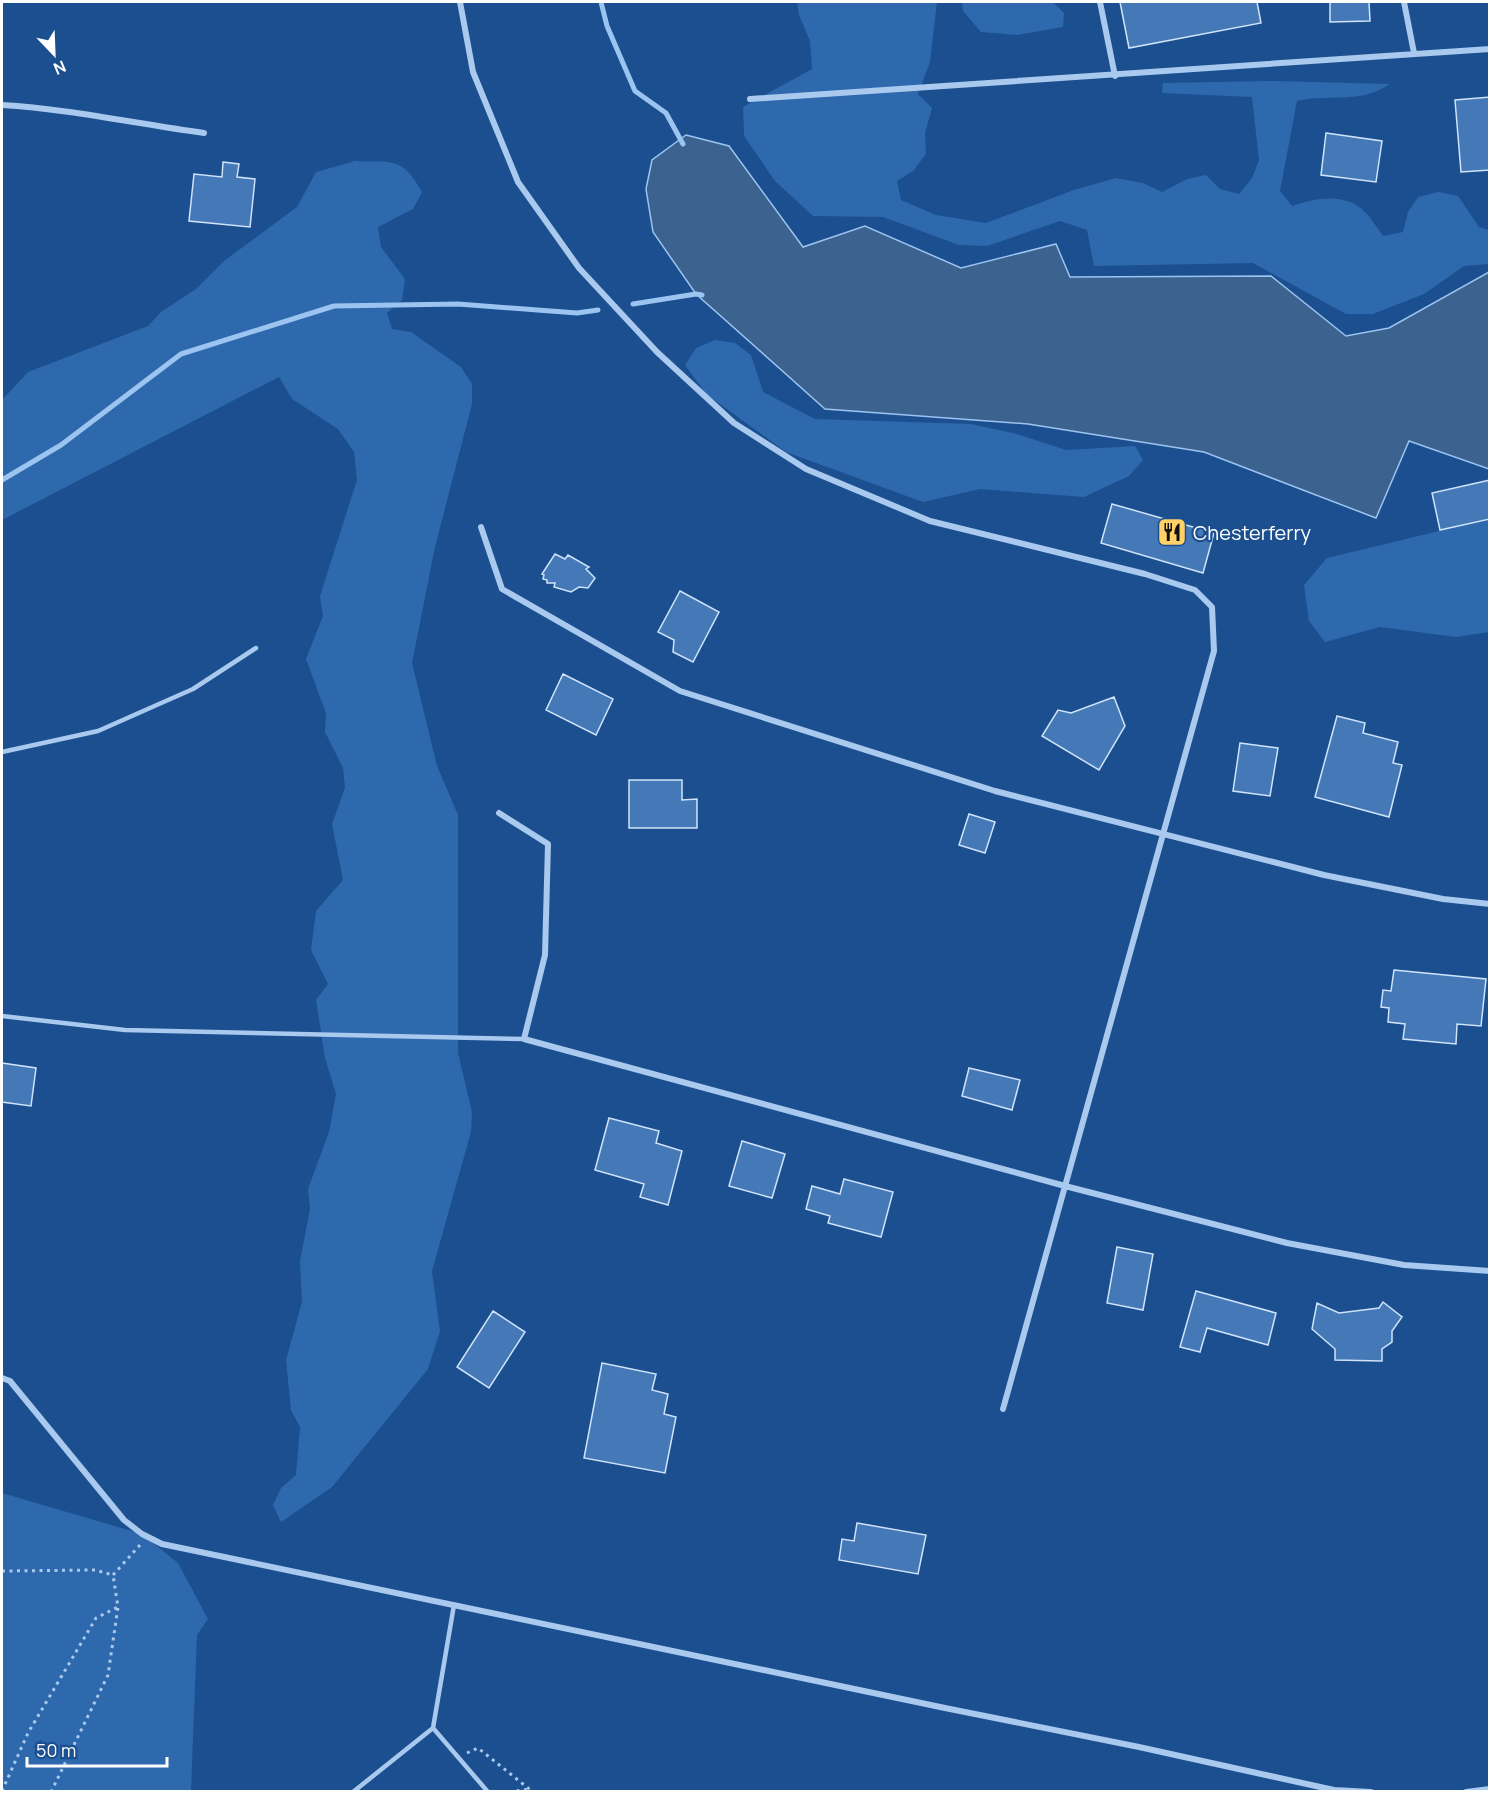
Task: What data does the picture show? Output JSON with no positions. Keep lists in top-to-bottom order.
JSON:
{
  "places": {
    "restaurant": ["Chesterferry"]
  },
  "scale_bar": "50 m",
  "north": "bottom right"
}
